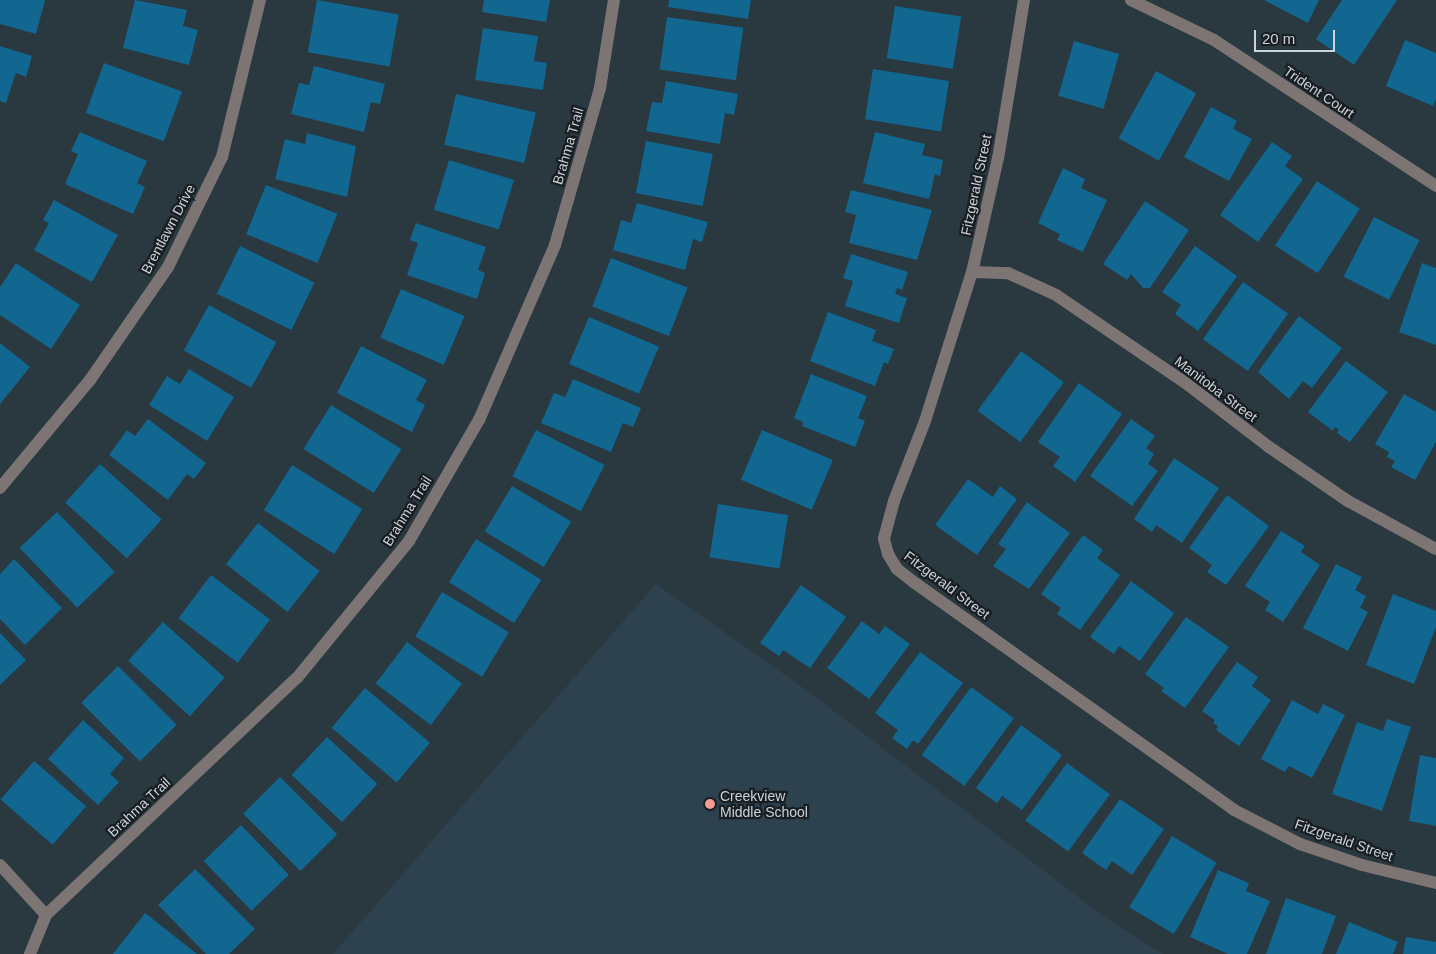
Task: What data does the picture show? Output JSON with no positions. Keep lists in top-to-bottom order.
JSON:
{
  "streets": {
    "street": [
      "Trident Court",
      "Brahma Trail",
      "Fitzgerald Street",
      "Brentlawn Drive",
      "Manitoba Street"
    ]
  },
  "crossings": [
    ["Fitzgerald Street", "Manitoba Street"]
  ],
  "places": ["Creekview Middle School"],
  "scale_bar": "20 m"
}
